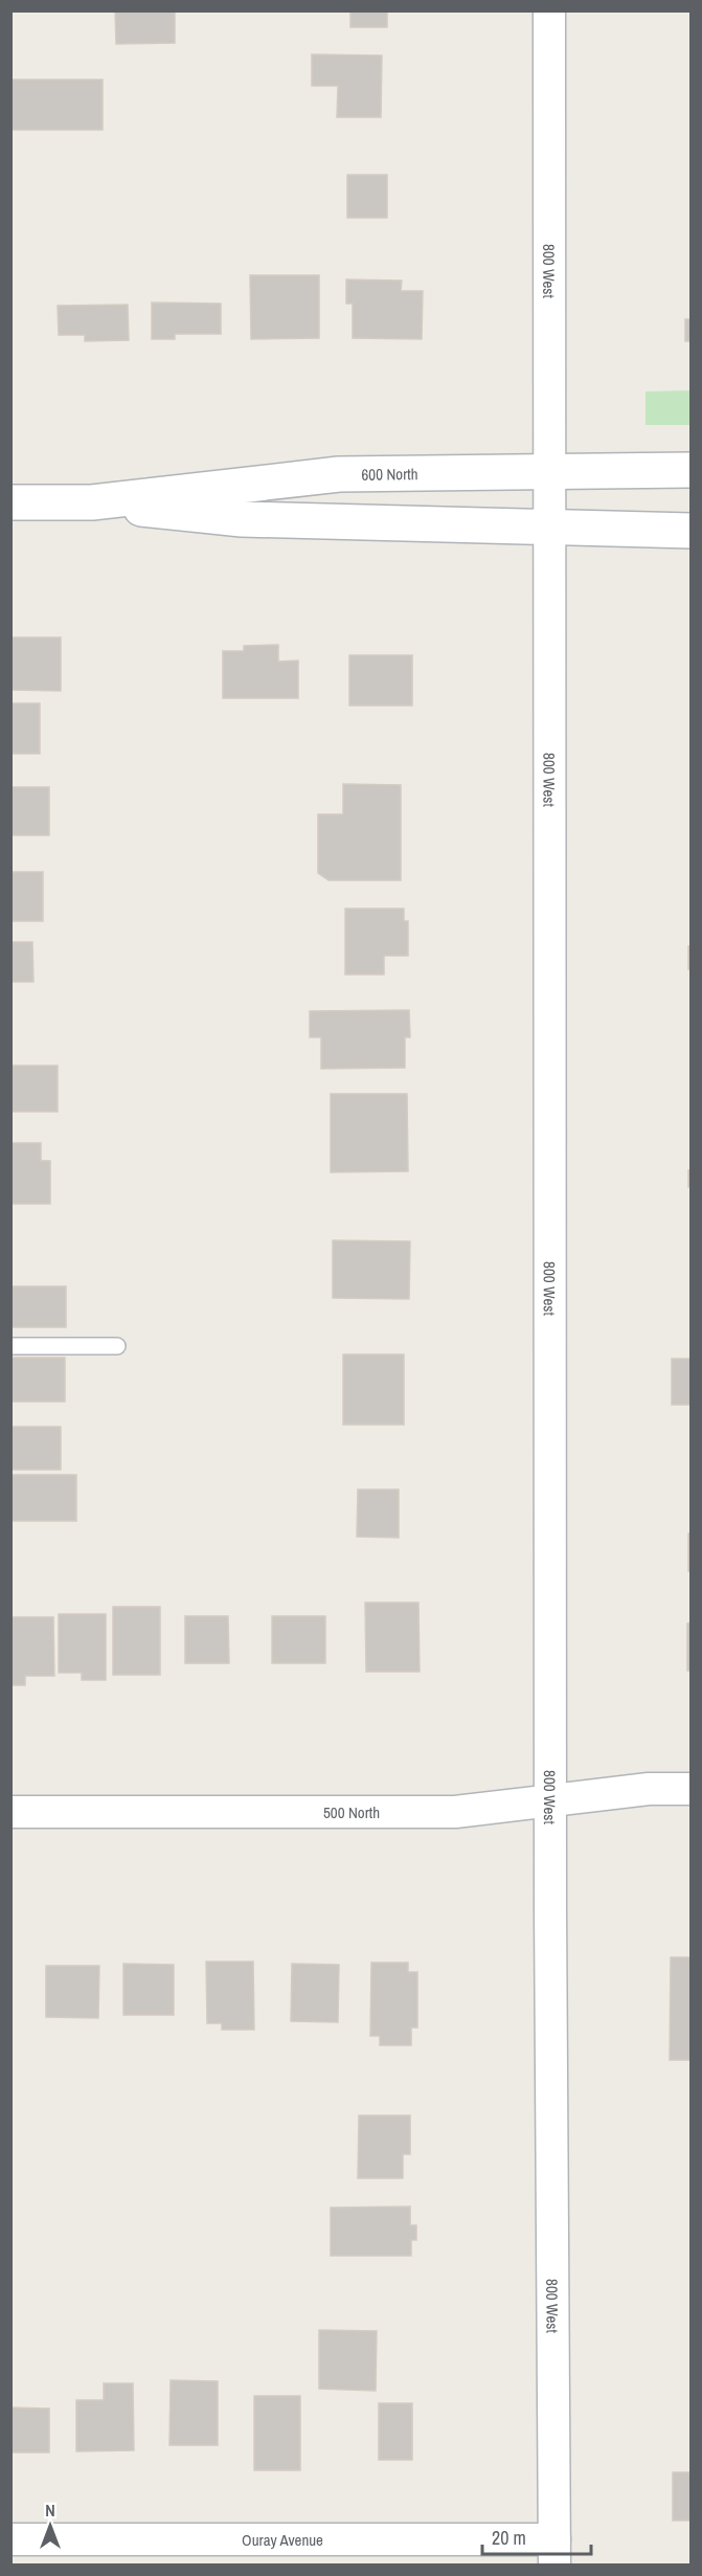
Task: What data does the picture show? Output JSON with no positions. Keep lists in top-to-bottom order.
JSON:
{
  "streets": {
    "main road": ["600 North"],
    "street": ["800 West", "500 North", "Ouray Avenue"]
  },
  "crossings": [
    ["800 West", "600 North"],
    ["800 West", "500 North"],
    ["800 West", "Ouray Avenue"]
  ],
  "scale_bar": "20 m",
  "north": "top"
}
